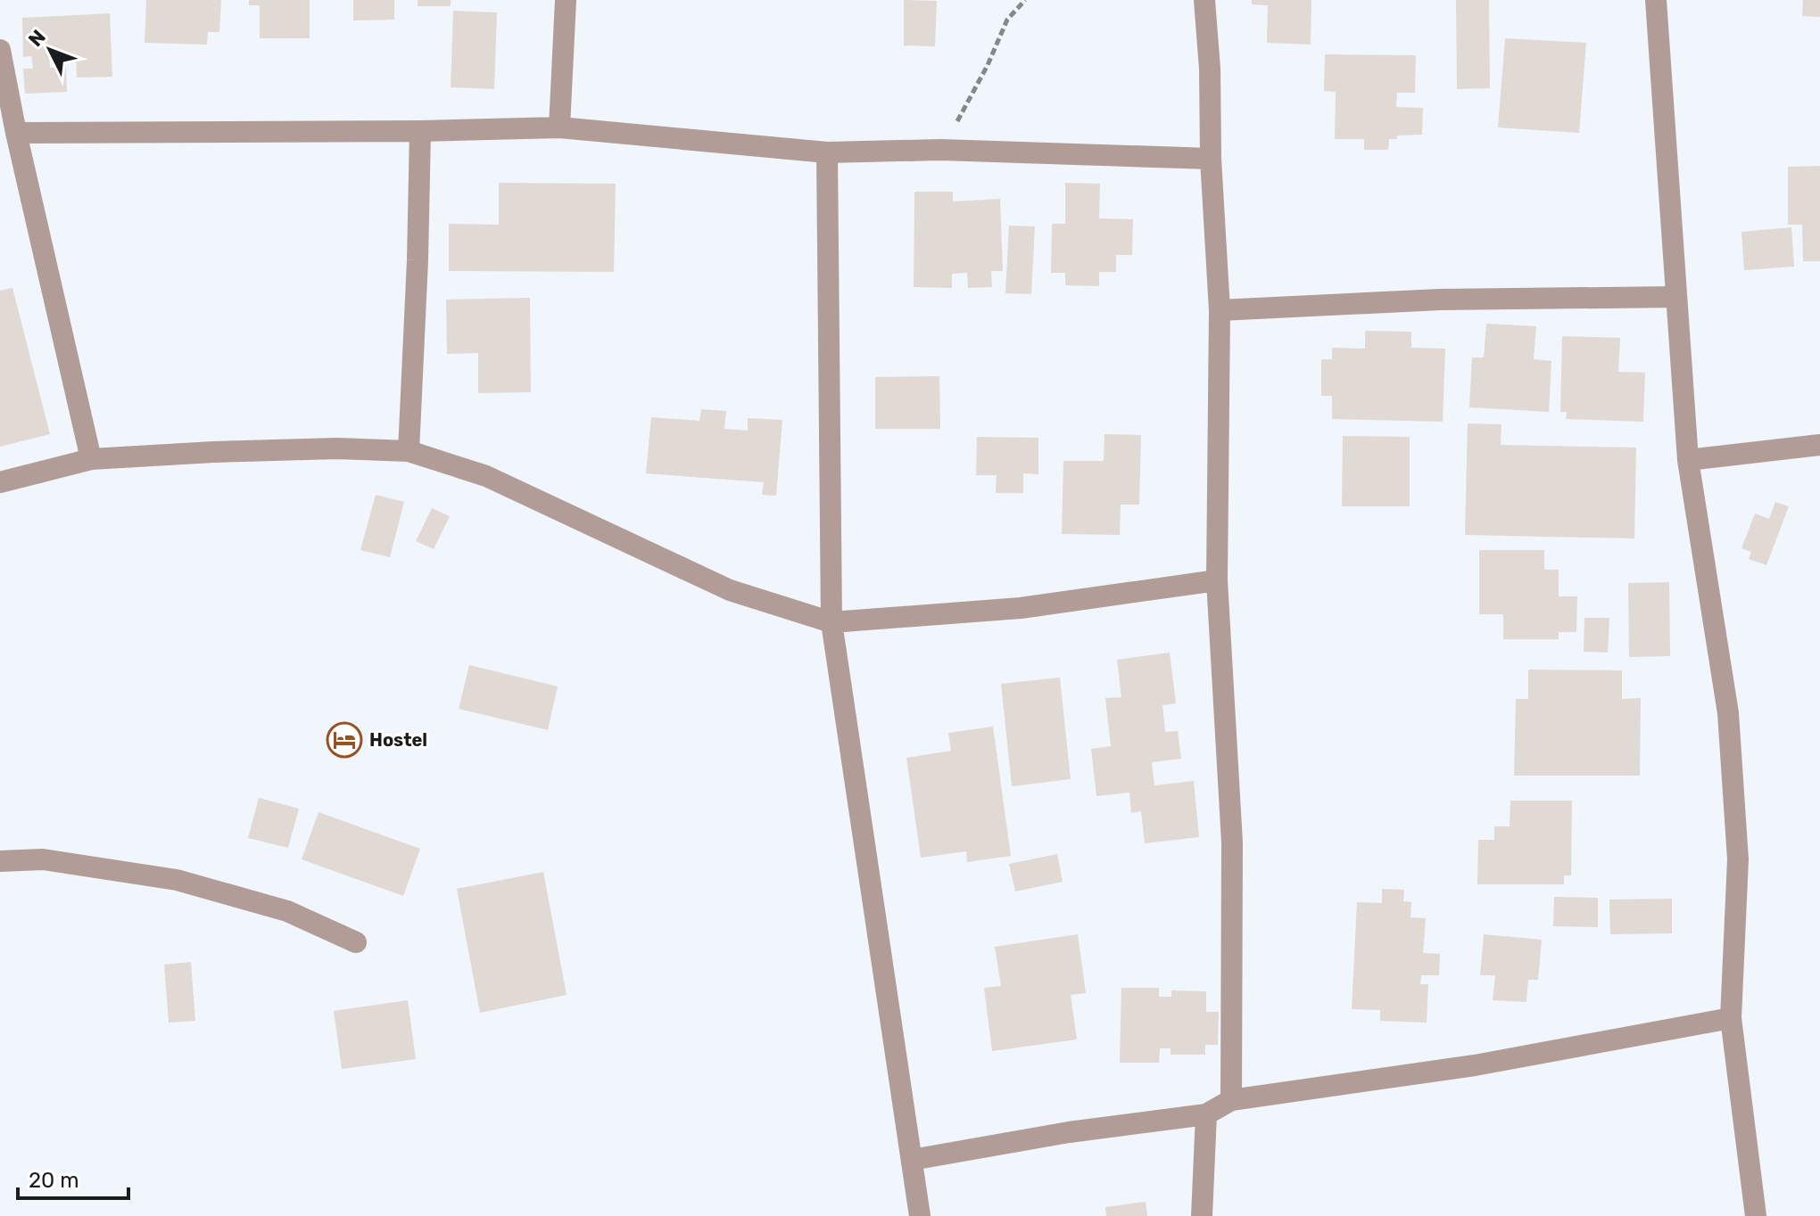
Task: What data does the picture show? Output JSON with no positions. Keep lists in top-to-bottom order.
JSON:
{
  "places": {
    "hotel": ["Hostel"]
  },
  "scale_bar": "20 m",
  "north": "top left"
}
